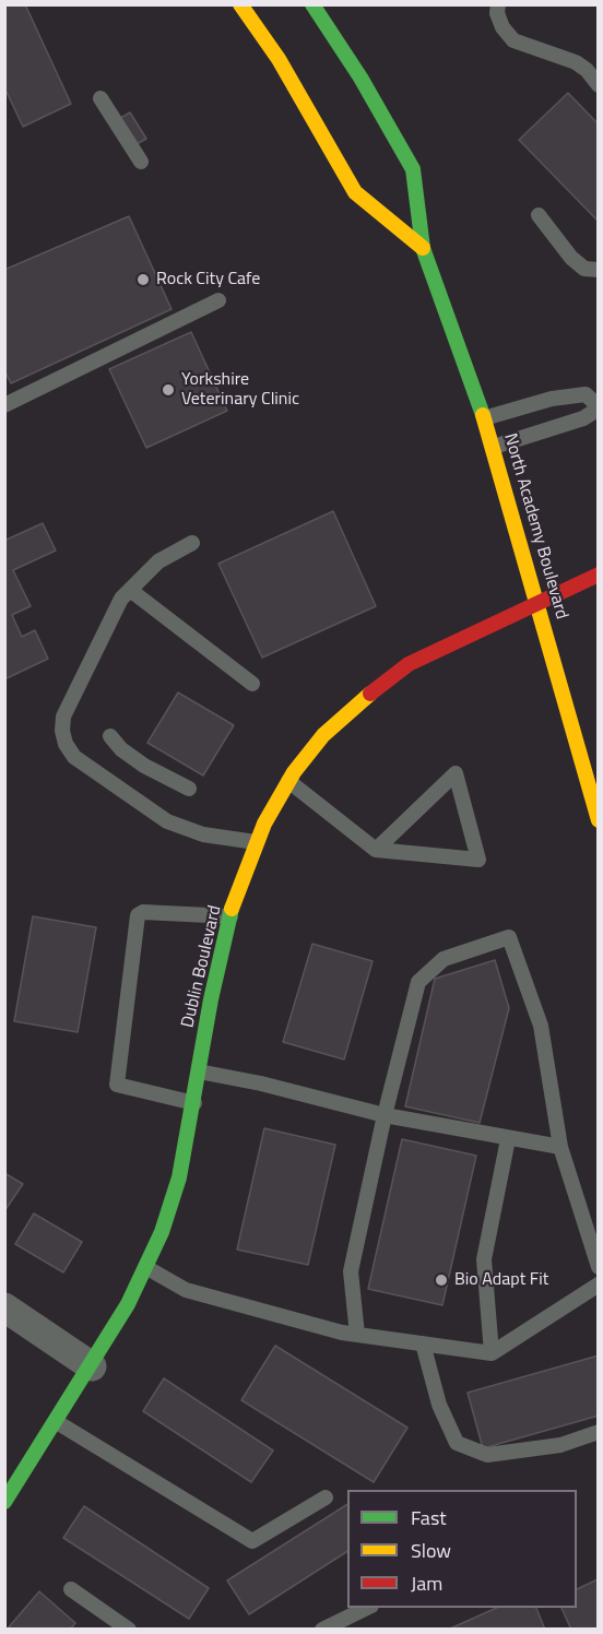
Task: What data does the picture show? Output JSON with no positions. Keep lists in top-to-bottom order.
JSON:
{
  "streets": {
    "main road": ["North Academy Boulevard", "Dublin Boulevard"]
  },
  "crossings": [
    ["North Academy Boulevard", "Dublin Boulevard"]
  ],
  "places": ["Rock City Cafe", "Yorkshire Veterinary Clinic", "Bio Adapt Fit"],
  "legend": ["Fast", "Slow", "Jam"]
}
